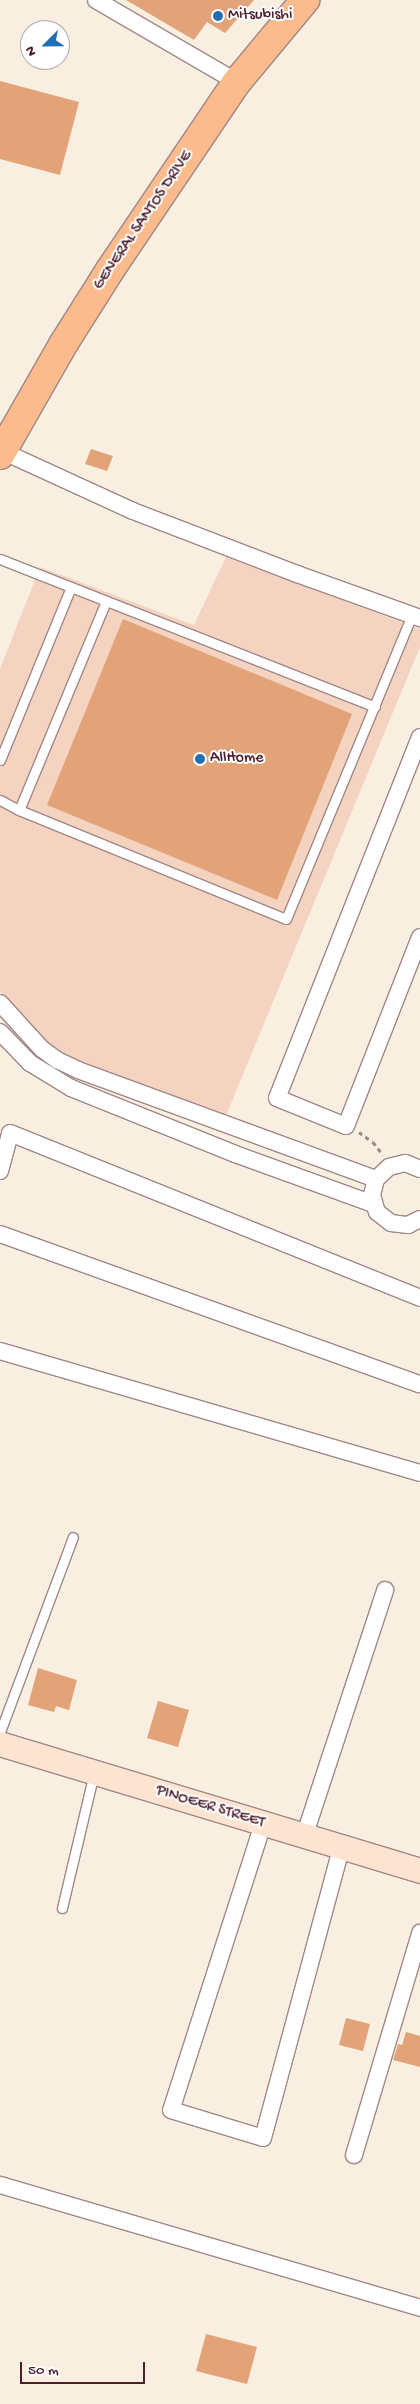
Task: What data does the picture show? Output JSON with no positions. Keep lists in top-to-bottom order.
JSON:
{
  "streets": {
    "highway": ["GENERAL SANTOS DRIVE"],
    "main road": ["PINOEER STREET"]
  },
  "places": ["Mitsubishi", "AllHome"],
  "scale_bar": "50 m",
  "north": "bottom left"
}
